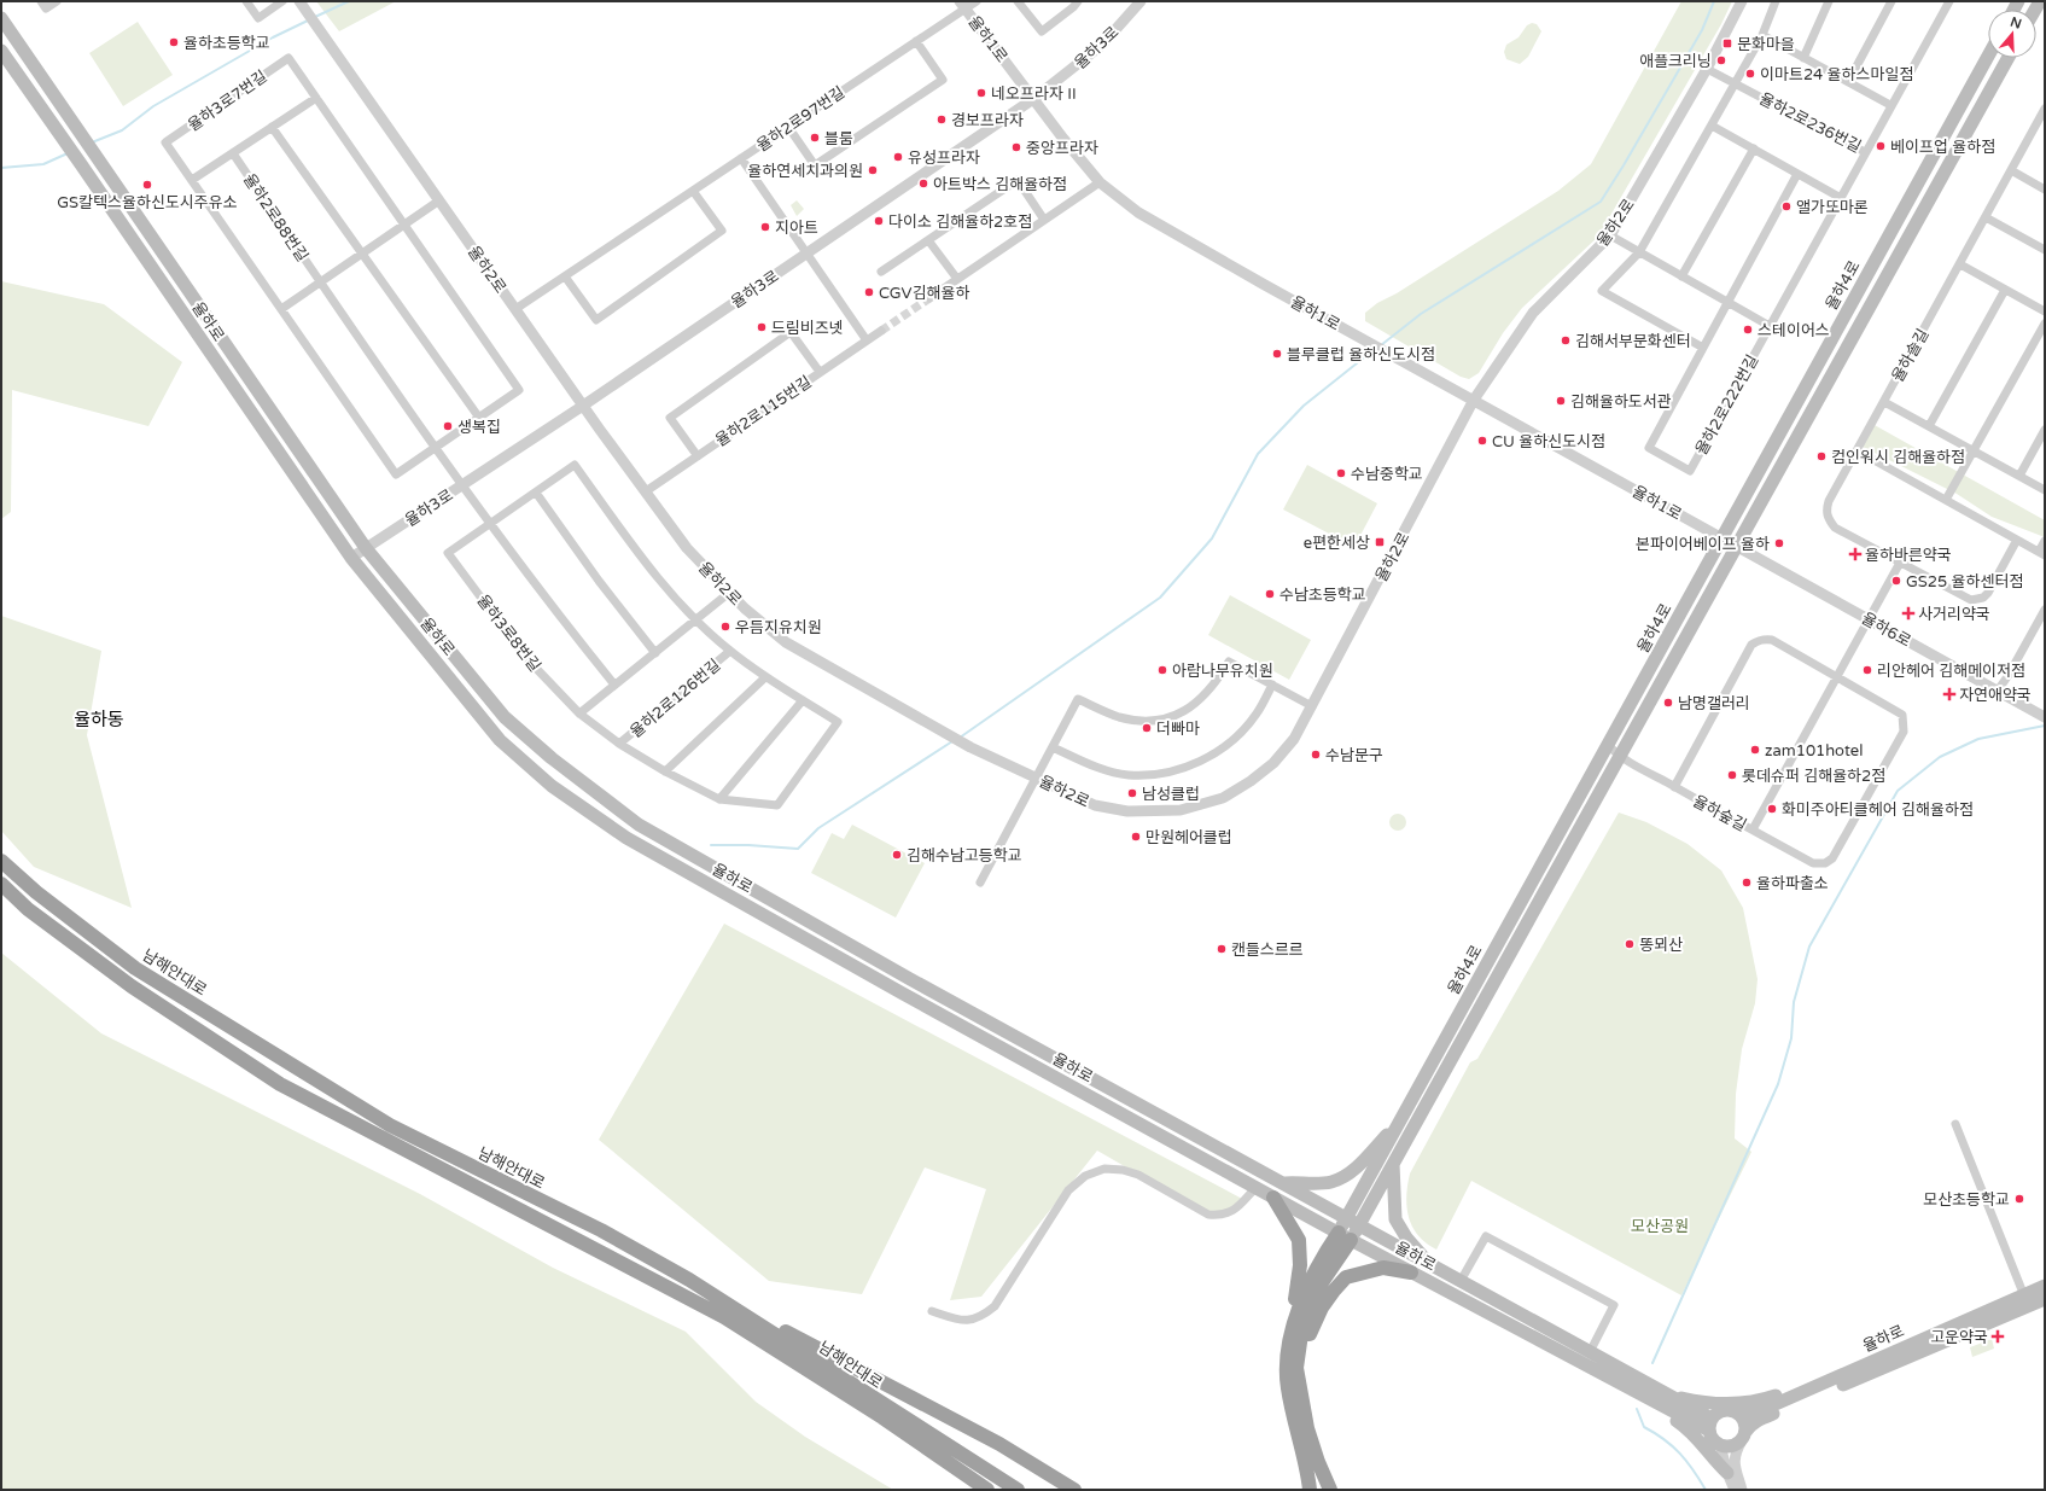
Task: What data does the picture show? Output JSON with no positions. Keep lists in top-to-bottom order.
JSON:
{
  "streets": {
    "highway": ["남해안대로"],
    "main road": ["율하4로", "율하로"],
    "street": [
      "율하1로",
      "율하3로",
      "율하3로7번길",
      "율하2로97번길",
      "율하2로236번길",
      "율하2로88번길",
      "율하2로",
      "율하솔길",
      "율하2로222번길",
      "율하2로115번길",
      "율하6로",
      "율하3로8번길",
      "율하2로126번길",
      "율하숲길"
    ]
  },
  "crossings": [
    ["율하1로", "율하3로"],
    ["율하1로", "율하2로97번길"],
    ["율하1로", "율하2로"],
    ["율하1로", "율하4로"],
    ["율하1로", "율하6로"],
    ["율하3로", "율하2로"],
    ["율하3로", "율하로"],
    ["율하2로97번길", "율하2로"],
    ["율하2로236번길", "율하2로"],
    ["율하2로236번길", "율하2로222번길"],
    ["율하2로", "율하2로115번길"],
    ["율하4로", "율하로"],
    ["율하4로", "율하6로"],
    ["율하4로", "율하숲길"],
    ["율하솔길", "율하숲길"],
    ["율하6로", "율하숲길"],
    ["율하3로8번길", "율하2로126번길"]
  ],
  "districts": ["율하동"],
  "parks": ["모산공원"],
  "places": {
    "other": [
      "율하초등학교",
      "애플크리닝",
      "이마트24 율하스마일점",
      "네오프라자 II",
      "경보프라자",
      "블룸",
      "베이프업 율하점",
      "중앙프라자",
      "유성프라자",
      "율하연세치과의원",
      "아트박스 김해율하점",
      "GS칼텍스율하신도시주유소",
      "앨가또마론",
      "다이소 김해율하2호점",
      "지아트",
      "CGV김해율하",
      "드림비즈넷",
      "스테이어스",
      "김해서부문화센터",
      "블루클럽 율하신도시점",
      "김해율하도서관",
      "생복집",
      "CU 율하신도시점",
      "컴인워시 김해율하점",
      "수남중학교",
      "본파이어베이프 율하",
      "GS25 율하센터점",
      "수남초등학교",
      "우듬지유치원",
      "아람나무유치원",
      "리안헤어 김해메이저점",
      "남명갤러리",
      "더빠마",
      "zam101hotel",
      "수남문구",
      "롯데슈퍼 김해율하2점",
      "남성클럽",
      "화미주아티클헤어 김해율하점",
      "만원헤어클럽",
      "김해수남고등학교",
      "율하파출소",
      "똥뫼산",
      "캔들스르르",
      "모산초등학교"
    ],
    "transit": ["문화마을", "e편한세상"],
    "health": [
      "율하바른약국",
      "사거리약국",
      "자연애약국",
      "고운약국"
    ]
  },
  "north": "top"
}
